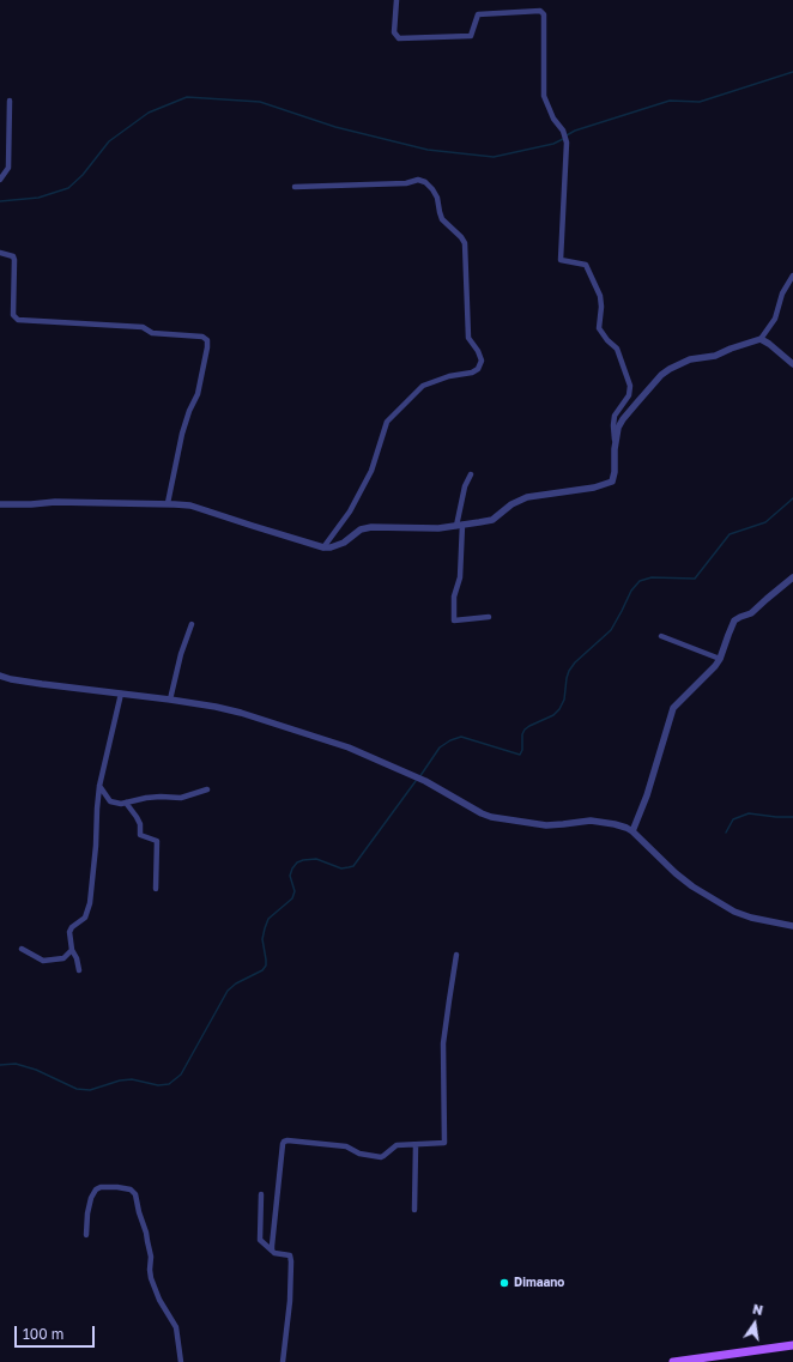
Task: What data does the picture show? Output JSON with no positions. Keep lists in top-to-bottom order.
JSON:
{
  "places": ["Dimaano"],
  "scale_bar": "100 m",
  "north": "top"
}
